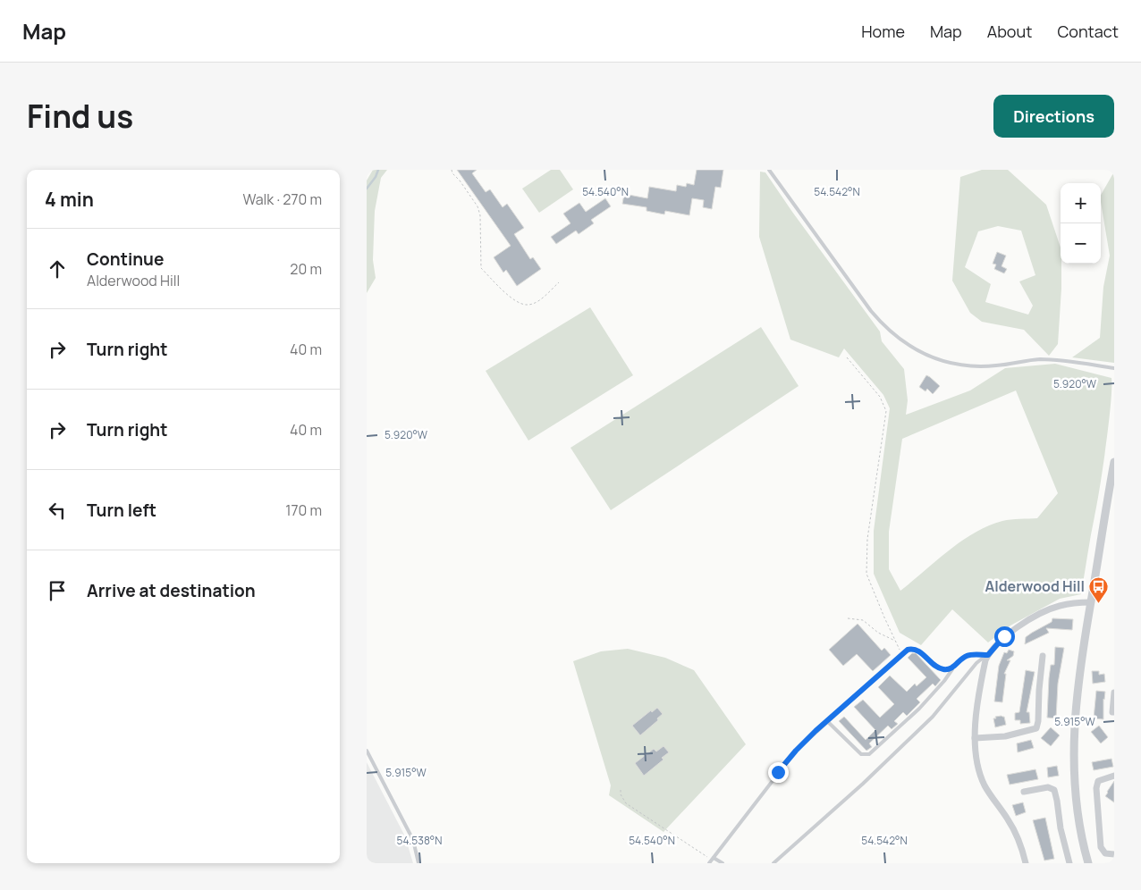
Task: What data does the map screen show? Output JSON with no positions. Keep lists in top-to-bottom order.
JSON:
{
  "places": {
    "bus stop": ["Alderwood Hill"]
  },
  "page": {
    "header": "Map",
    "nav": [
      "Home",
      "Map",
      "About",
      "Contact"
    ],
    "title": "Find us",
    "buttons": "Directions",
    "heading": ["4 min", "Walk · 270 m"],
    "map_buttons": ["+", "−"],
    "list": [
      ["Continue", "Alderwood Hill", "20 m"],
      ["Turn right", "40 m"],
      ["Turn right", "40 m"],
      ["Turn left", "170 m"],
      "Arrive at destination"
    ]
  },
  "coordinates": [
    "54.540°N",
    "54.542°N",
    "5.920°W",
    "5.915°W",
    "54.538°N"
  ]
}
